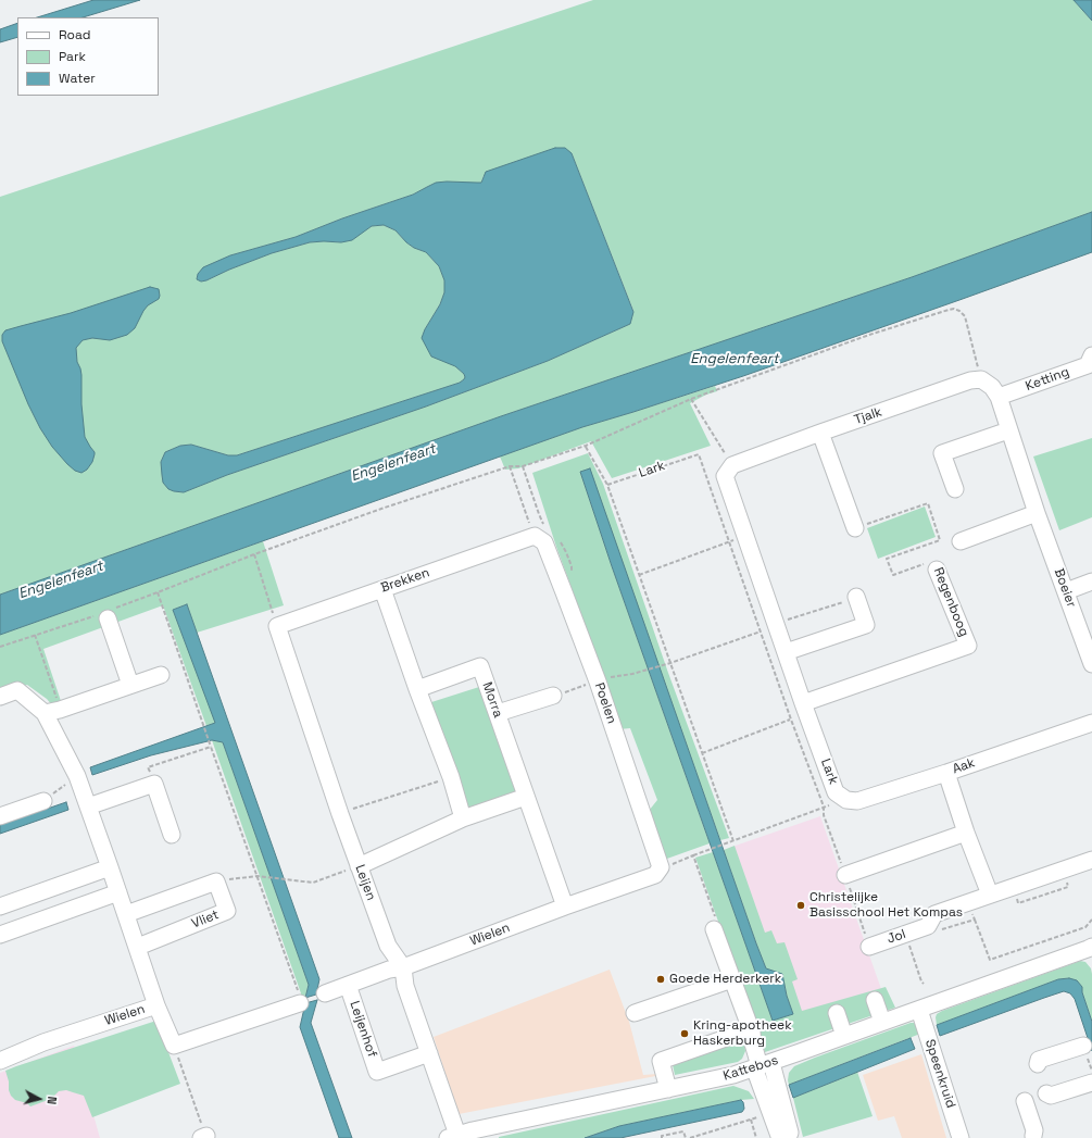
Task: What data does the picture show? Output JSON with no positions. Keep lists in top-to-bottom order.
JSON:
{
  "streets": {
    "street": [
      "Ketting",
      "Tjalk",
      "Lark",
      "Brekken",
      "Boeier",
      "Regenboog",
      "Morra",
      "Poelen",
      "Aak",
      "Leijen",
      "Vliet",
      "Wielen",
      "Jol",
      "Leijenhof",
      "Kattebos",
      "Speenkruid"
    ]
  },
  "crossings": [
    ["Ketting", "Boeier"],
    ["Tjalk", "Lark"],
    ["Lark", "Regenboog"],
    ["Lark", "Aak"],
    ["Brekken", "Poelen"],
    ["Brekken", "Leijen"],
    ["Morra", "Wielen"],
    ["Poelen", "Wielen"],
    ["Leijen", "Wielen"],
    ["Wielen", "Leijenhof"],
    ["Kattebos", "Speenkruid"]
  ],
  "water": ["Engelenfeart"],
  "places": ["Christelijke Basisschool Het Kompas", "Goede Herderkerk", "Kring-apotheek Haskerburg"],
  "legend": ["Road", "Park", "Water"],
  "north": "right"
}
